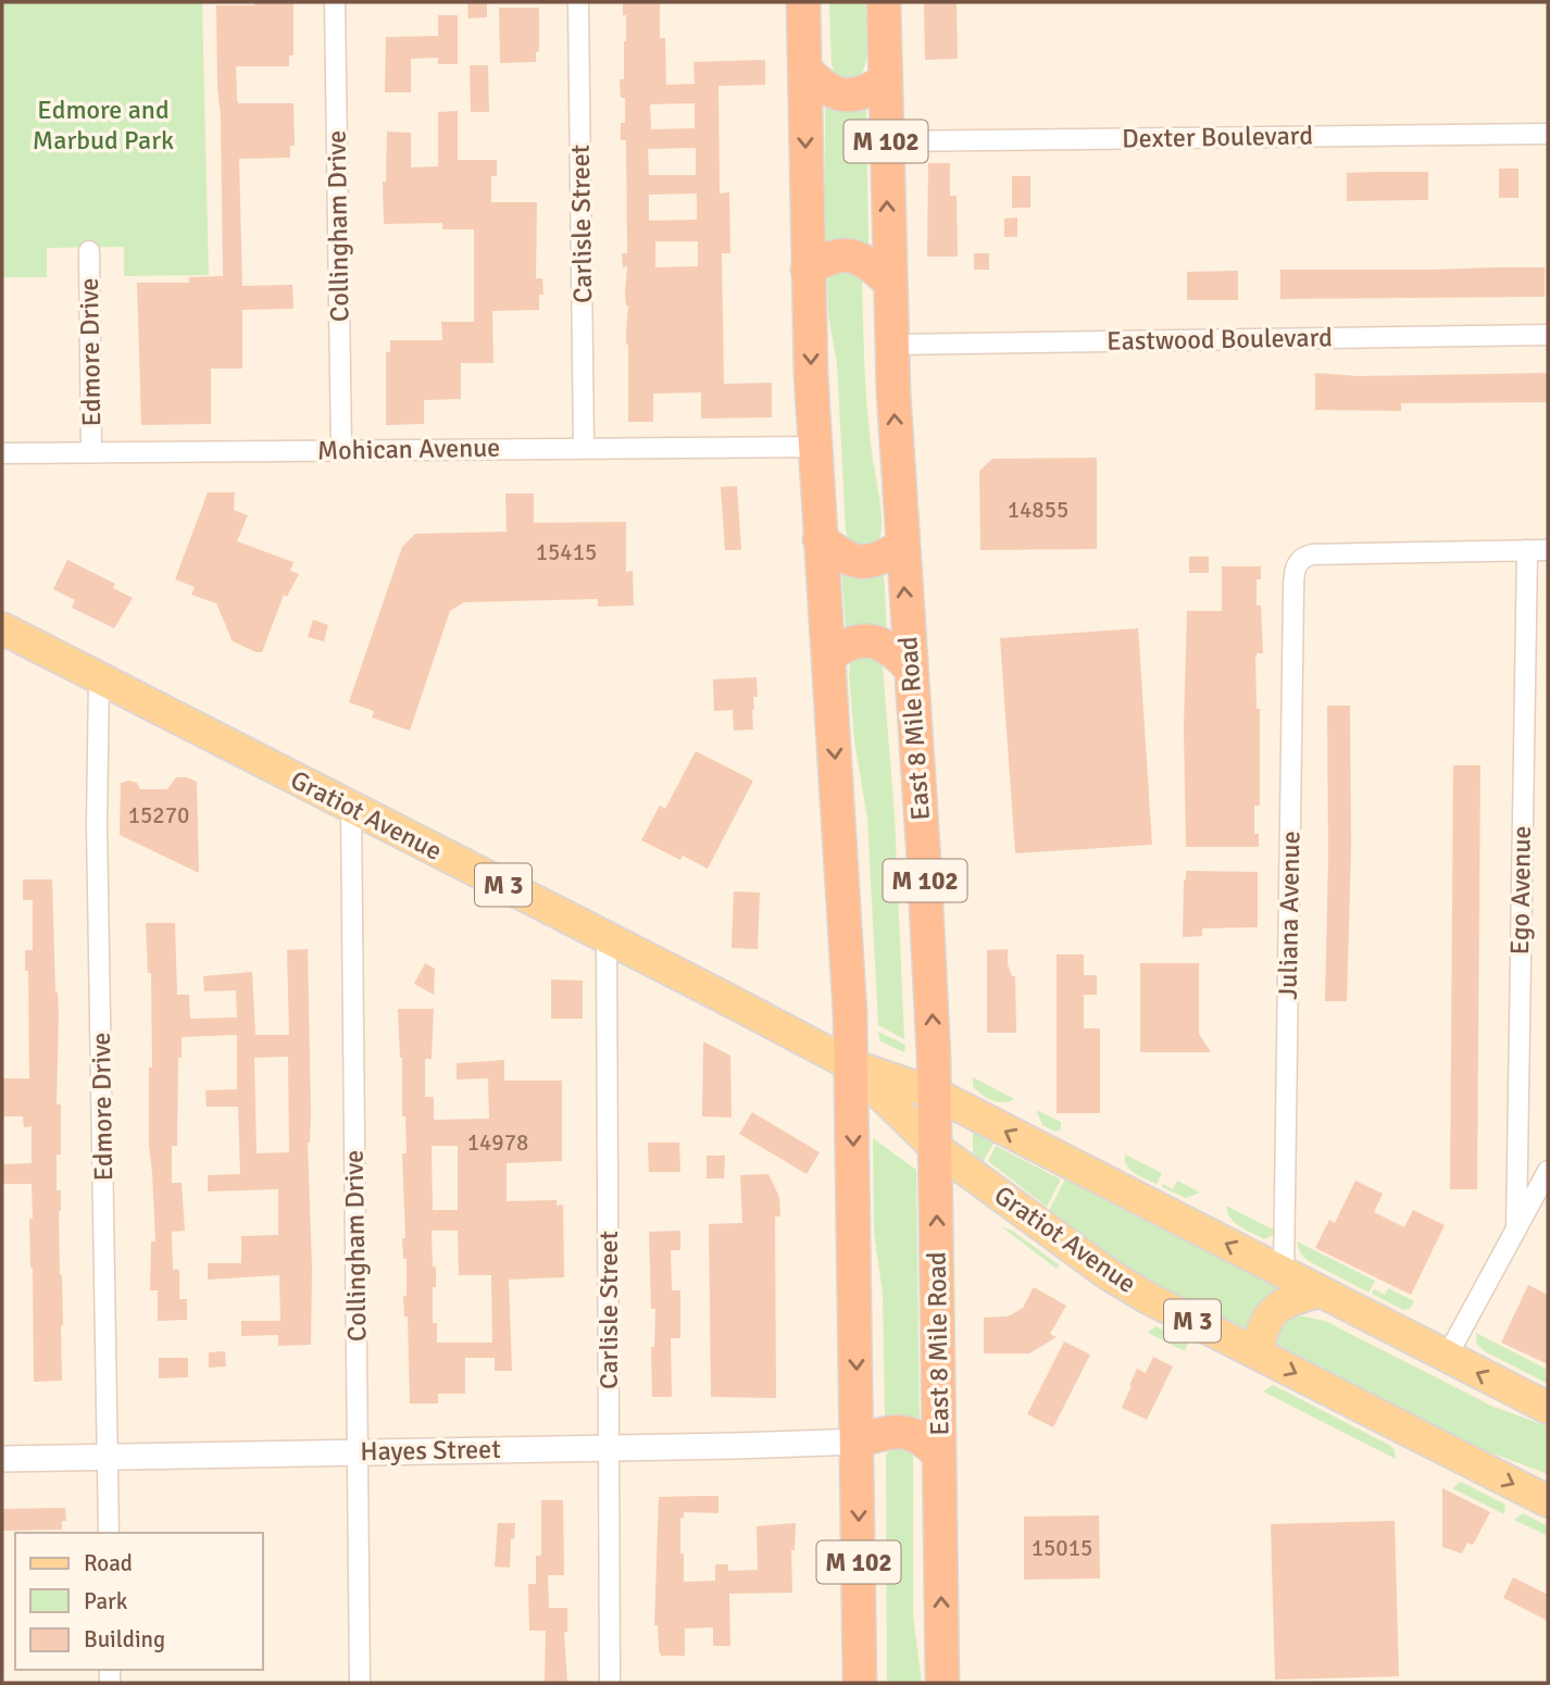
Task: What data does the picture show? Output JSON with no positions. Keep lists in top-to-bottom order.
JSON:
{
  "streets": {
    "highway": ["M 102", "East 8 Mile Road"],
    "main road": ["Gratiot Avenue", "M 3"],
    "street": [
      "Dexter Boulevard",
      "Carlisle Street",
      "Collingham Drive",
      "Eastwood Boulevard",
      "Edmore Drive",
      "Mohican Avenue",
      "Ego Avenue",
      "Juliana Avenue",
      "Hayes Street"
    ]
  },
  "crossings": [
    ["Dexter Boulevard", "East 8 Mile Road"],
    ["M 102", "Mohican Avenue"],
    ["M 102", "Gratiot Avenue"],
    ["M 102", "Hayes Street"],
    ["Carlisle Street", "Mohican Avenue"],
    ["Carlisle Street", "Gratiot Avenue"],
    ["Carlisle Street", "Hayes Street"],
    ["Collingham Drive", "Mohican Avenue"],
    ["Collingham Drive", "Gratiot Avenue"],
    ["Collingham Drive", "Hayes Street"],
    ["Eastwood Boulevard", "East 8 Mile Road"],
    ["Edmore Drive", "Mohican Avenue"],
    ["Edmore Drive", "Gratiot Avenue"],
    ["Edmore Drive", "Hayes Street"],
    ["East 8 Mile Road", "Gratiot Avenue"],
    ["Gratiot Avenue", "Juliana Avenue"],
    ["Ego Avenue", "Juliana Avenue"]
  ],
  "parks": ["Edmore and Marbud Park"],
  "house_numbers": [
    "14855",
    "15415",
    "15270",
    "14978",
    "15015"
  ],
  "legend": ["Road", "Park", "Building"]
}
